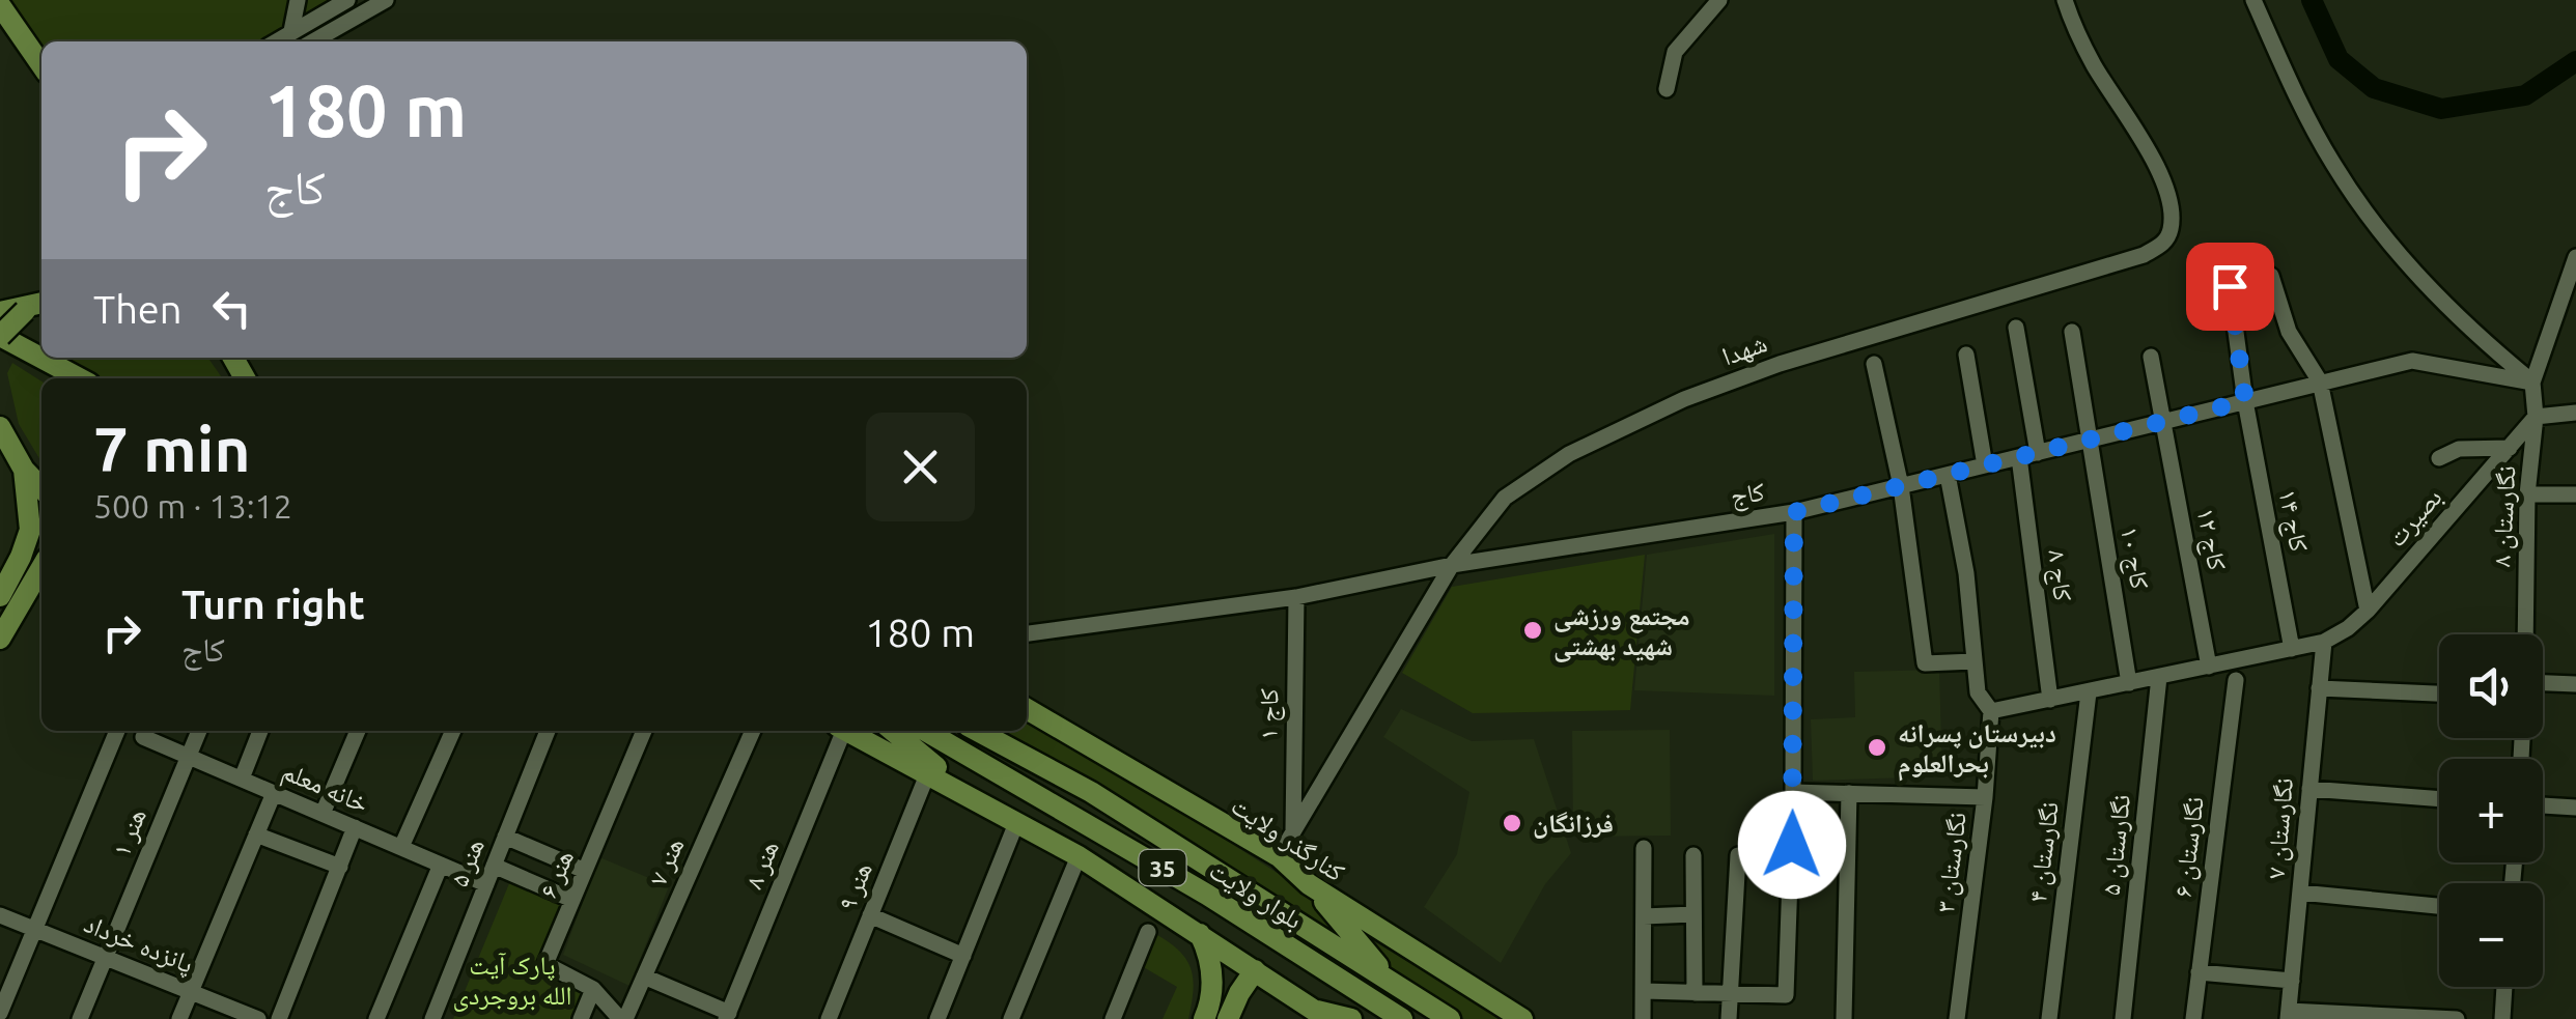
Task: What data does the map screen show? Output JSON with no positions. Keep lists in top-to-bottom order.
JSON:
{
  "streets": {
    "main road": ["کنارگذر ولایت", "35", "بلوار ولایت"],
    "street": [
      "شهدا",
      "کاج",
      "نگارستان ۸",
      "بصیرت",
      "کاج ۱۴",
      "کاج ۱۲",
      "کاج ۱۰",
      "کاج ۸",
      "کاج ۱",
      "خانه معلم",
      "نگارستان ۷",
      "هنر ۱",
      "نگارستان ۵",
      "نگارستان ۶",
      "نگارستان ۴",
      "هنر ۷",
      "هنر ۵",
      "نگارستان ۳",
      "هنر ۸",
      "هنر ۶",
      "هنر ۹",
      "پانزده خرداد"
    ]
  },
  "crossings": [
    ["شهدا", "کاج"],
    ["شهدا", "کاج ۱"],
    ["شهدا", "کنارگذر ولایت"],
    ["کاج", "نگارستان ۸"],
    ["کاج", "کاج ۱۴"],
    ["کاج", "کاج ۱۲"],
    ["کاج", "کاج ۱۰"],
    ["کاج", "کاج ۸"],
    ["کاج", "کاج ۱"],
    ["نگارستان ۸", "بصیرت"],
    ["بصیرت", "نگارستان ۷"],
    ["خانه معلم", "هنر ۱"],
    ["خانه معلم", "هنر ۵"],
    ["هنر ۱", "پانزده خرداد"]
  ],
  "parks": ["پارک آیت الله بروجردی"],
  "places": ["مجتمع ورزشی شهید بهشتی", "دبیرستان پسرانه بحرالعلوم", "فرزانگان"],
  "page": {
    "turn": ["180 m", "کاج"],
    "then": "Then",
    "heading": ["7 min", "500 m · 13:12"],
    "list": [
      {
        "name": "Turn right",
        "note": "کاج",
        "value": "180 m"
      }
    ],
    "map_buttons": ["+", "−"]
  }
}
